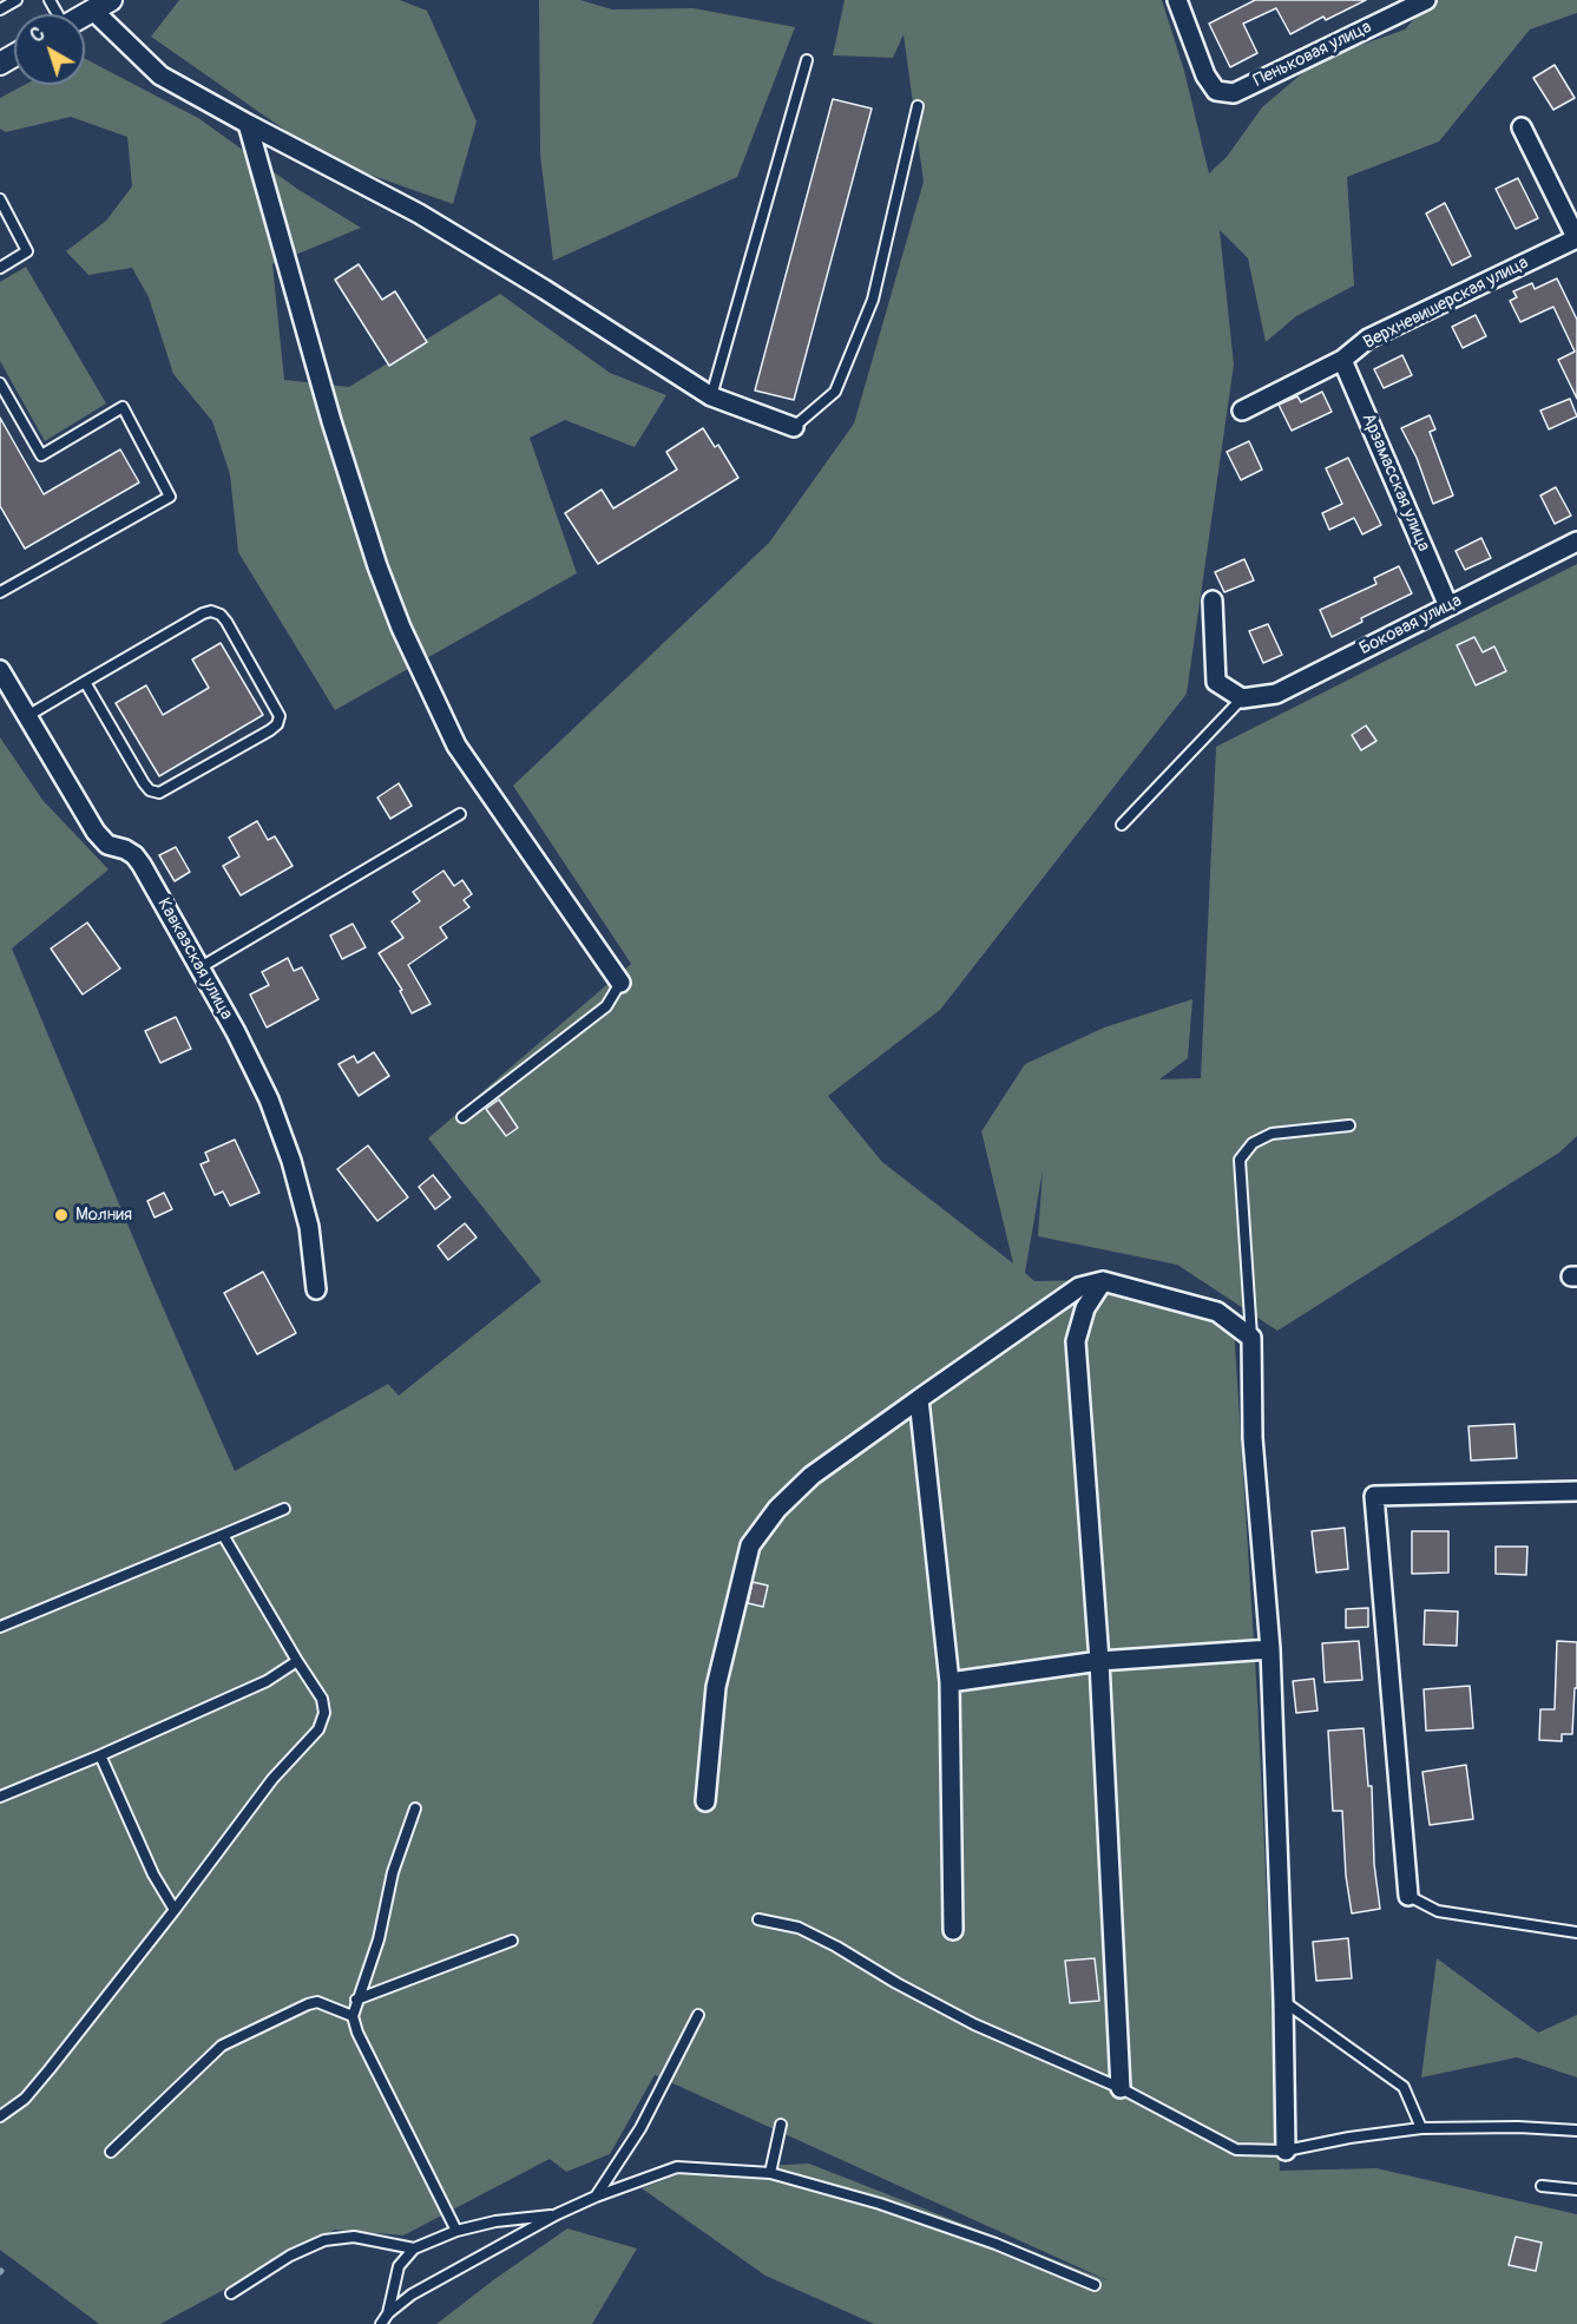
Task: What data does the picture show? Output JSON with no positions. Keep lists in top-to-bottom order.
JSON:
{
  "streets": {
    "street": [
      "Пеньковая улица",
      "Верхневишерская улица",
      "Арзамасская улица",
      "Боковая улица",
      "Кавказская улица"
    ]
  },
  "crossings": [
    ["Верхневишерская улица", "Арзамасская улица"],
    ["Арзамасская улица", "Боковая улица"]
  ],
  "places": ["Молния"],
  "north": "top left"
}
